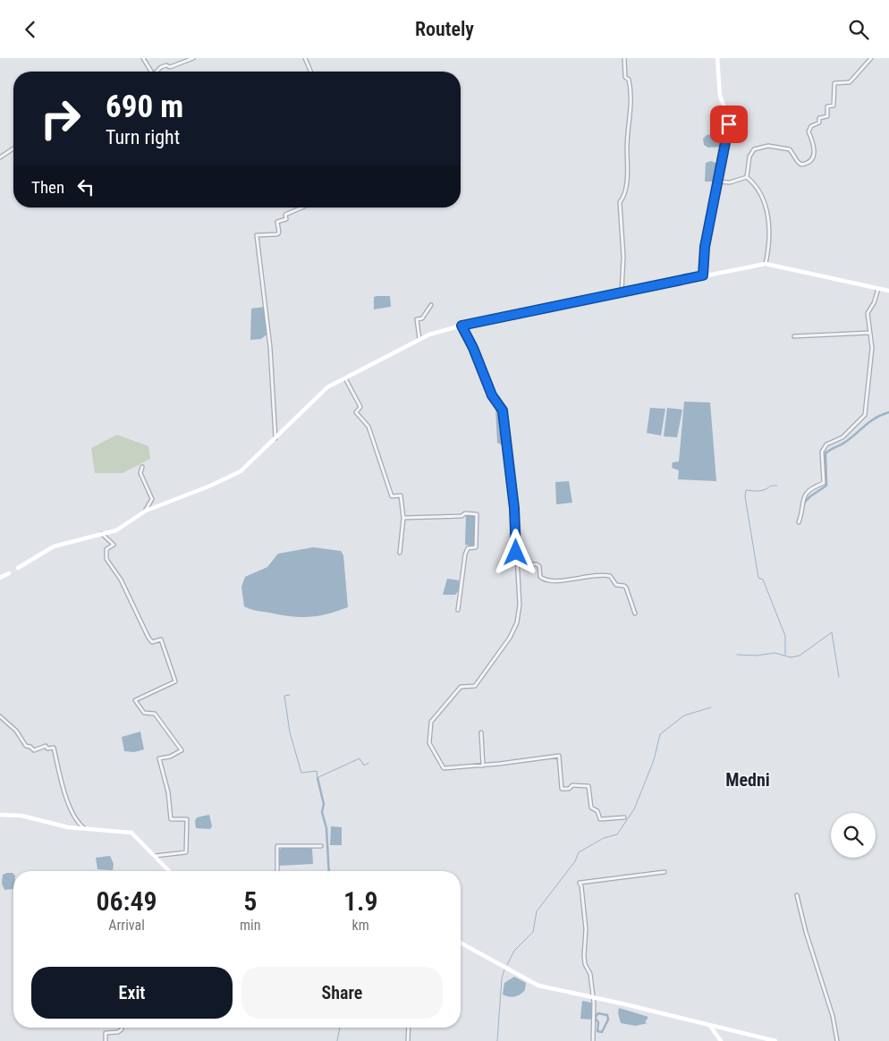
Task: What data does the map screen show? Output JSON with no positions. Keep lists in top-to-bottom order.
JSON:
{
  "districts": ["Medni"],
  "page": {
    "header": "Routely",
    "turn": ["690 m", "Turn right"],
    "then": "Then",
    "eta": [
      "06:49",
      "Arrival",
      "5",
      "min",
      "1.9",
      "km"
    ],
    "buttons": ["Exit", "Share"]
  }
}
